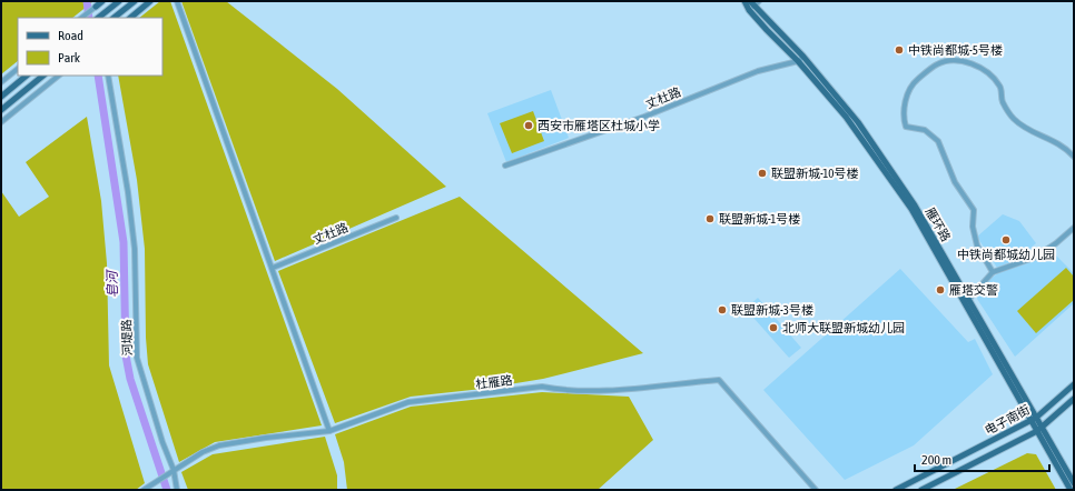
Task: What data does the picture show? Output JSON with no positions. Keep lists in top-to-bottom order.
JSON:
{
  "streets": {
    "main road": ["雁环路", "电子南街"],
    "street": ["丈杜路", "河堤路", "杜雁路"]
  },
  "crossings": [
    ["丈杜路", "雁环路"],
    ["雁环路", "电子南街"],
    ["河堤路", "杜雁路"]
  ],
  "water": ["皂河"],
  "places": [
    "中铁尚都城-5号楼",
    "西安市雁塔区杜城小学",
    "联盟新城-10号楼",
    "联盟新城-1号楼",
    "中铁尚都城幼儿园",
    "雁塔交警",
    "联盟新城-3号楼",
    "北师大联盟新城幼儿园"
  ],
  "legend": ["Road", "Park"],
  "scale_bar": "200 m"
}
